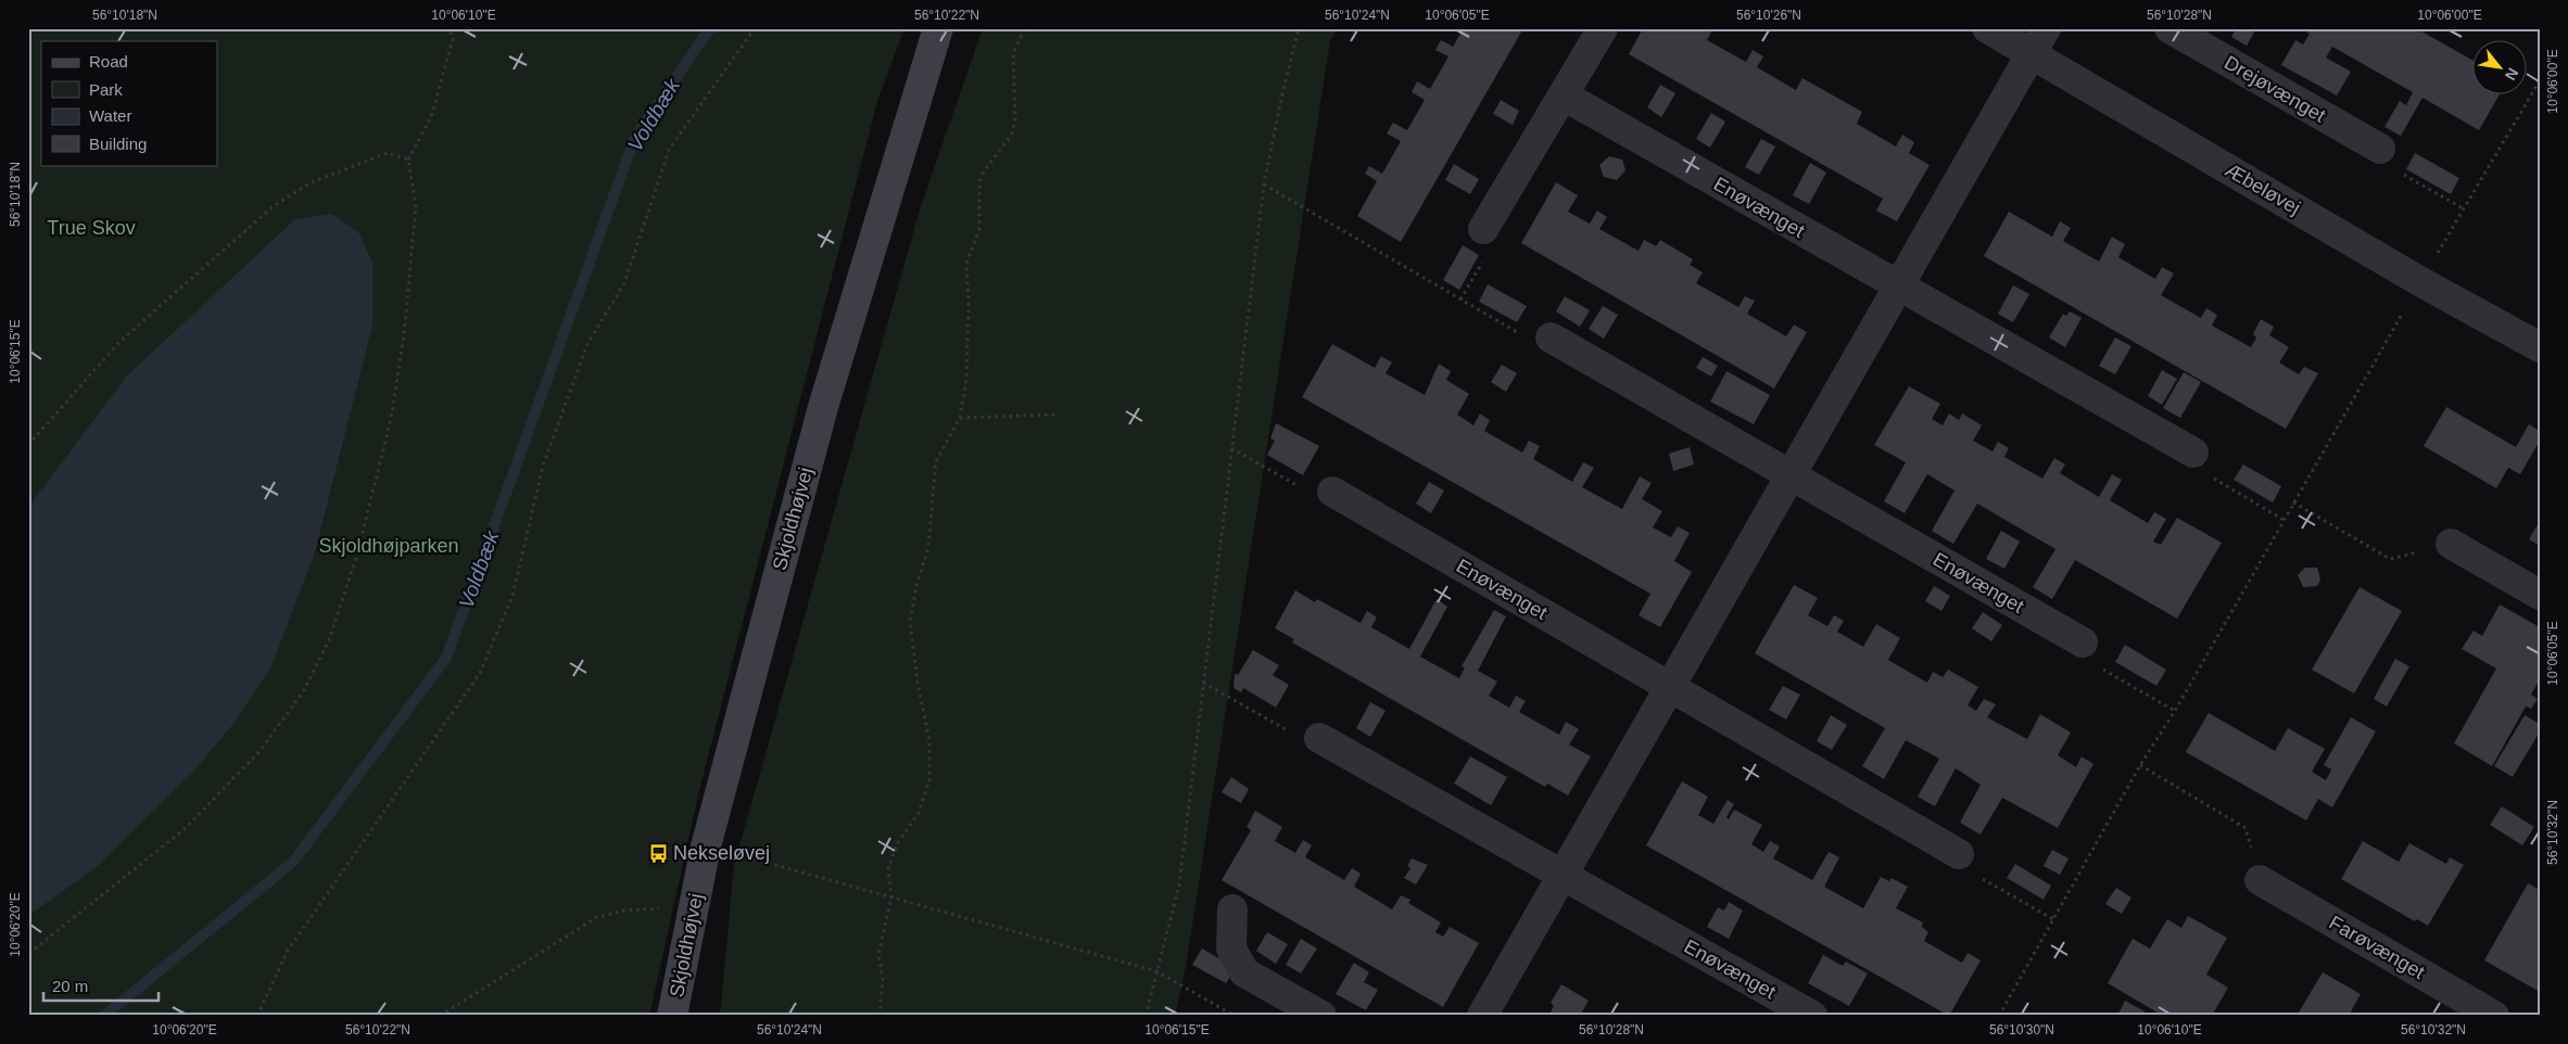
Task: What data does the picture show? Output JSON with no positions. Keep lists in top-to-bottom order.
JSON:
{
  "streets": {
    "street": [
      "Drejøvænget",
      "Æbeløvej",
      "Enøvænget",
      "Skjoldhøjvej",
      "Farøvænget"
    ]
  },
  "water": ["Voldbæk"],
  "parks": ["True Skov", "Skjoldhøjparken"],
  "places": {
    "bus stop": ["Nekseløvej"]
  },
  "legend": [
    "Road",
    "Park",
    "Water",
    "Building"
  ],
  "scale_bar": "20 m",
  "north": "bottom right",
  "coordinates": [
    "56°10'18\"N",
    "10°06'10\"E",
    "56°10'22\"N",
    "56°10'24\"N",
    "10°06'05\"E",
    "56°10'26\"N",
    "56°10'28\"N",
    "10°06'00\"E",
    "10°06'15\"E",
    "56°10'32\"N",
    "10°06'20\"E",
    "56°10'30\"N"
  ]
}
